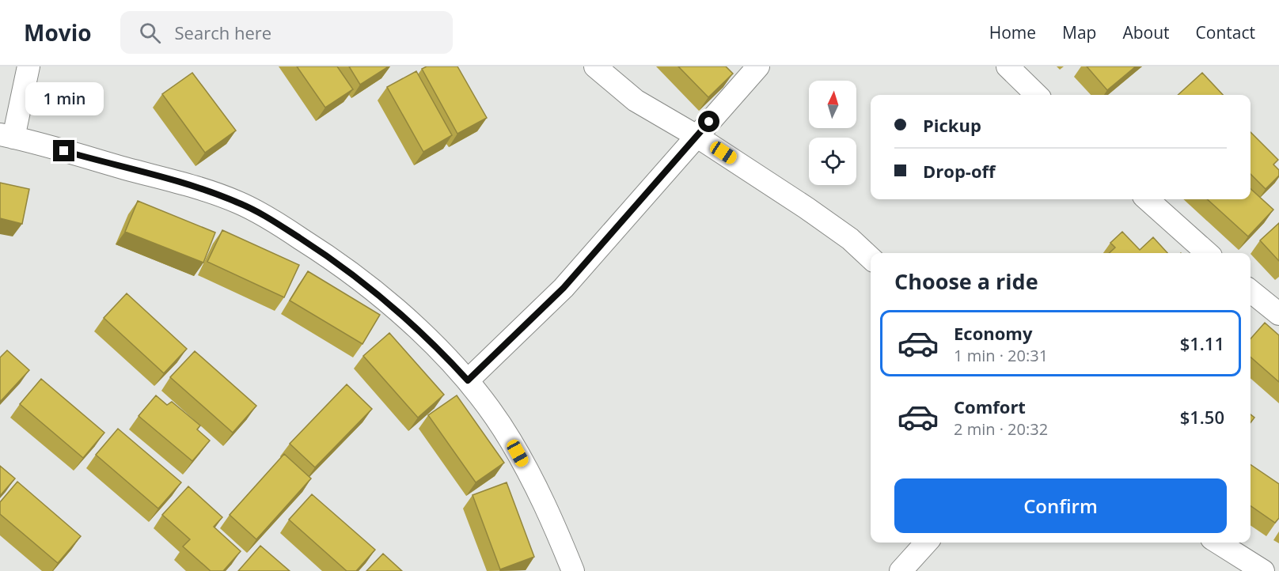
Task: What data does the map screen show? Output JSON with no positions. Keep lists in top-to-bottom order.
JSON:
{
  "north": "top",
  "page": {
    "header": "Movio",
    "search": "Search here",
    "nav": [
      "Home",
      "Map",
      "About",
      "Contact"
    ],
    "bubble": "1 min",
    "banner": ["Pickup", "Drop-off"],
    "heading": "Choose a ride",
    "list": [
      {
        "name": "Economy",
        "note": "1 min · 20:31",
        "value": "$1.11"
      },
      {
        "name": "Comfort",
        "note": "2 min · 20:32",
        "value": "$1.50"
      }
    ],
    "buttons": "Confirm"
  }
}
